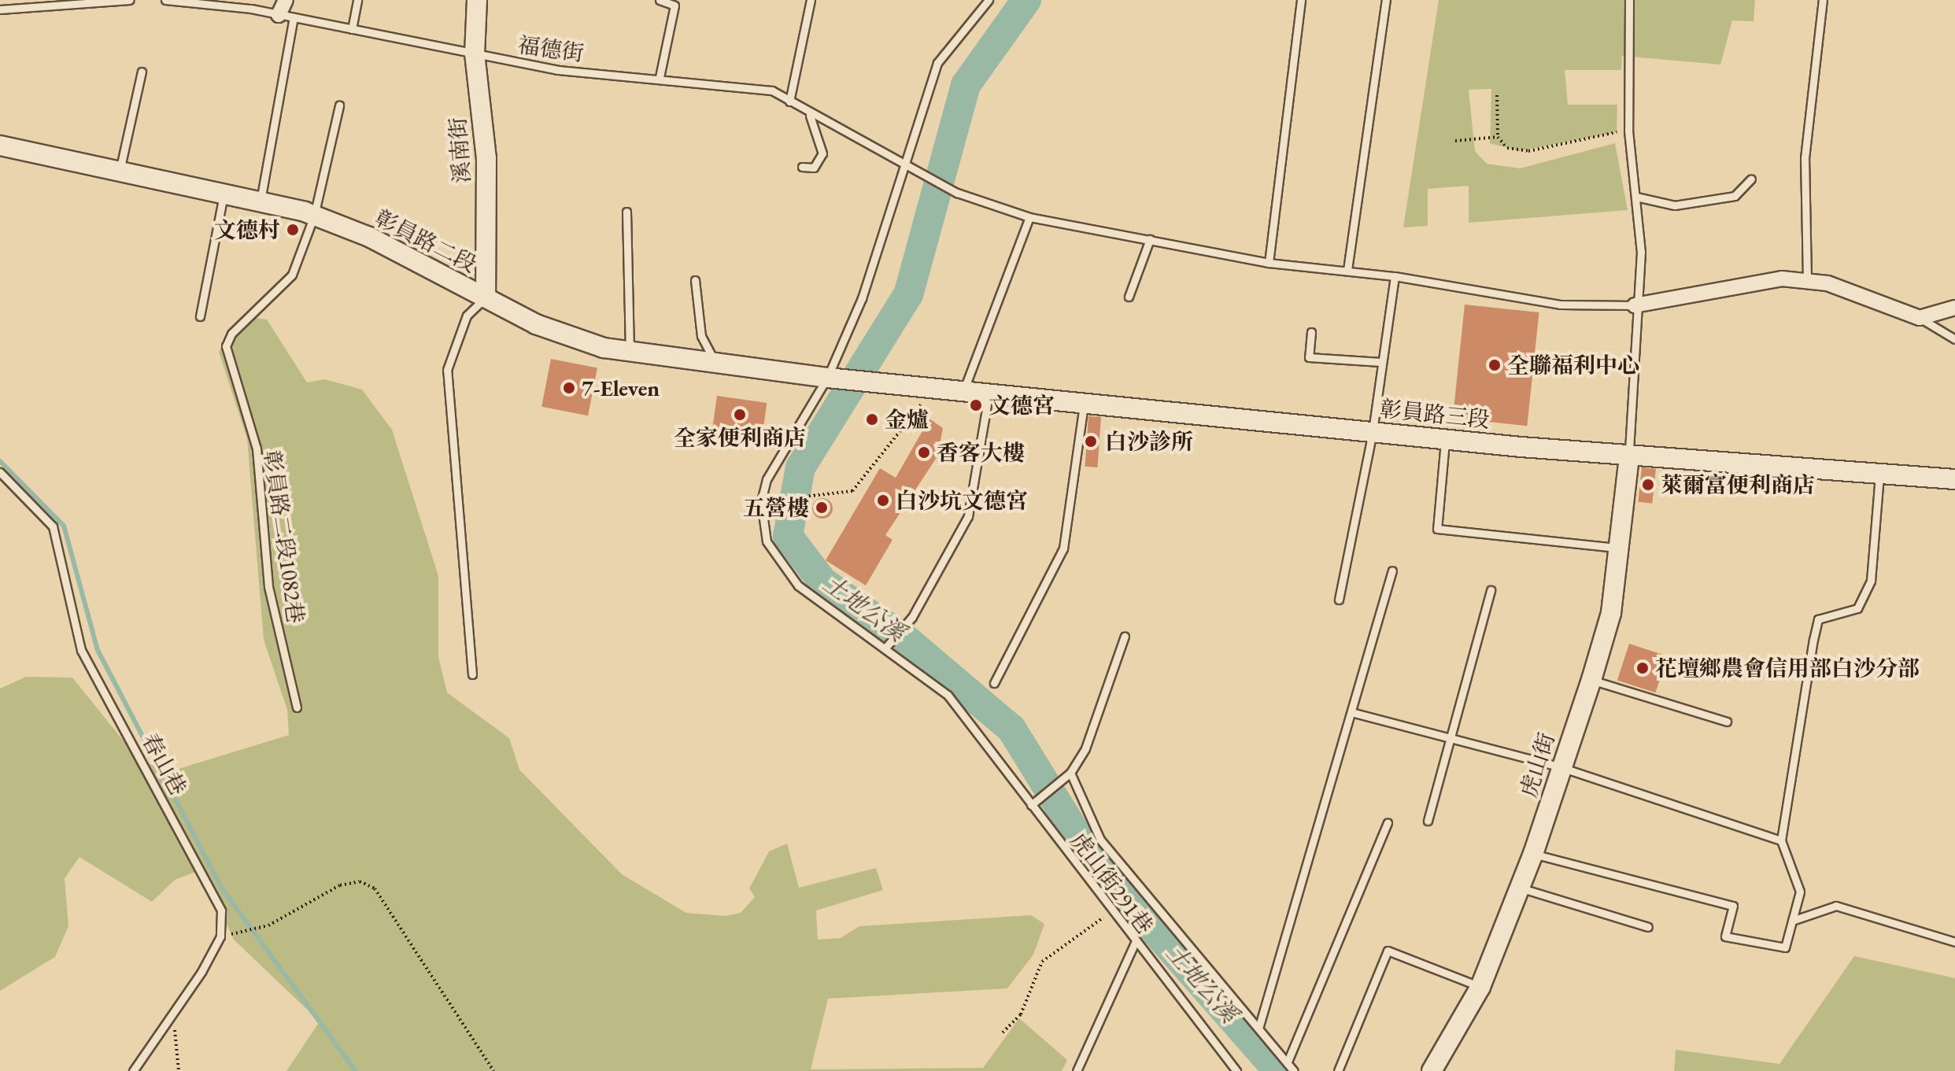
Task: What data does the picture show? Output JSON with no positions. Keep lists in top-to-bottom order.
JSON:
{
  "streets": {
    "main road": [
      "溪南街",
      "彰員路二段",
      "彰員路三段",
      "虎山街"
    ],
    "lane": [
      "福德街",
      "彰員路二段1082巷",
      "春山巷",
      "虎山街291巷"
    ]
  },
  "crossings": [
    ["福德街", "溪南街"],
    ["福德街", "虎山街291巷"],
    ["溪南街", "彰員路二段"],
    ["彰員路二段", "彰員路三段"],
    ["彰員路二段", "彰員路二段1082巷"],
    ["彰員路二段", "虎山街291巷"],
    ["彰員路三段", "虎山街"]
  ],
  "water": ["土地公溪"],
  "places": [
    "文德村",
    "全聯福利中心",
    "7-Eleven",
    "文德宮",
    "全家便利商店",
    "金爐",
    "白沙診所",
    "香客大樓",
    "萊爾富便利商店",
    "白沙坑文德宮",
    "五營樓",
    "花壇鄉農會信用部白沙分部"
  ]
}
